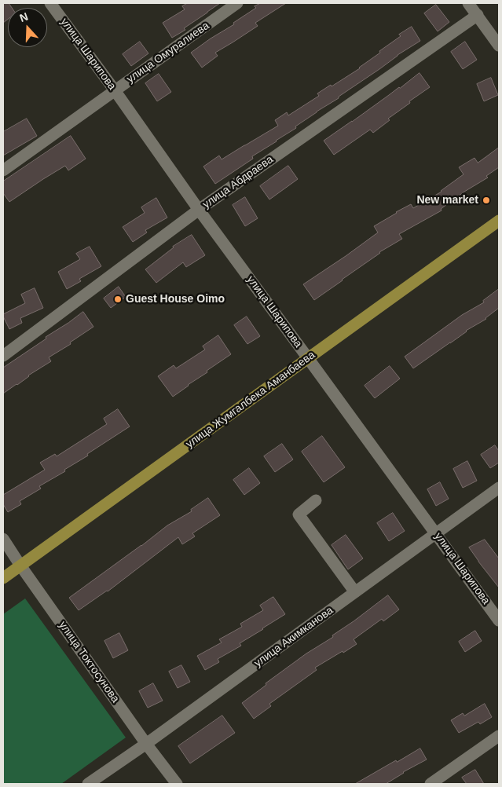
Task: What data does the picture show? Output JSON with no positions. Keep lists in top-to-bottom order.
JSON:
{
  "streets": {
    "main road": ["улица Жумгалбека Аманбаева"],
    "street": [
      "улица Омуралиева",
      "улица Шарипова",
      "улица Абдраева",
      "улица Акимканова",
      "улица Токтосунова"
    ]
  },
  "crossings": [
    ["улица Омуралиева", "улица Шарипова"],
    ["улица Шарипова", "улица Абдраева"],
    ["улица Шарипова", "улица Жумгалбека Аманбаева"],
    ["улица Шарипова", "улица Акимканова"],
    ["улица Жумгалбека Аманбаева", "улица Токтосунова"],
    ["улица Акимканова", "улица Токтосунова"]
  ],
  "places": ["New market", "Guest House Oimo"],
  "north": "top"
}
